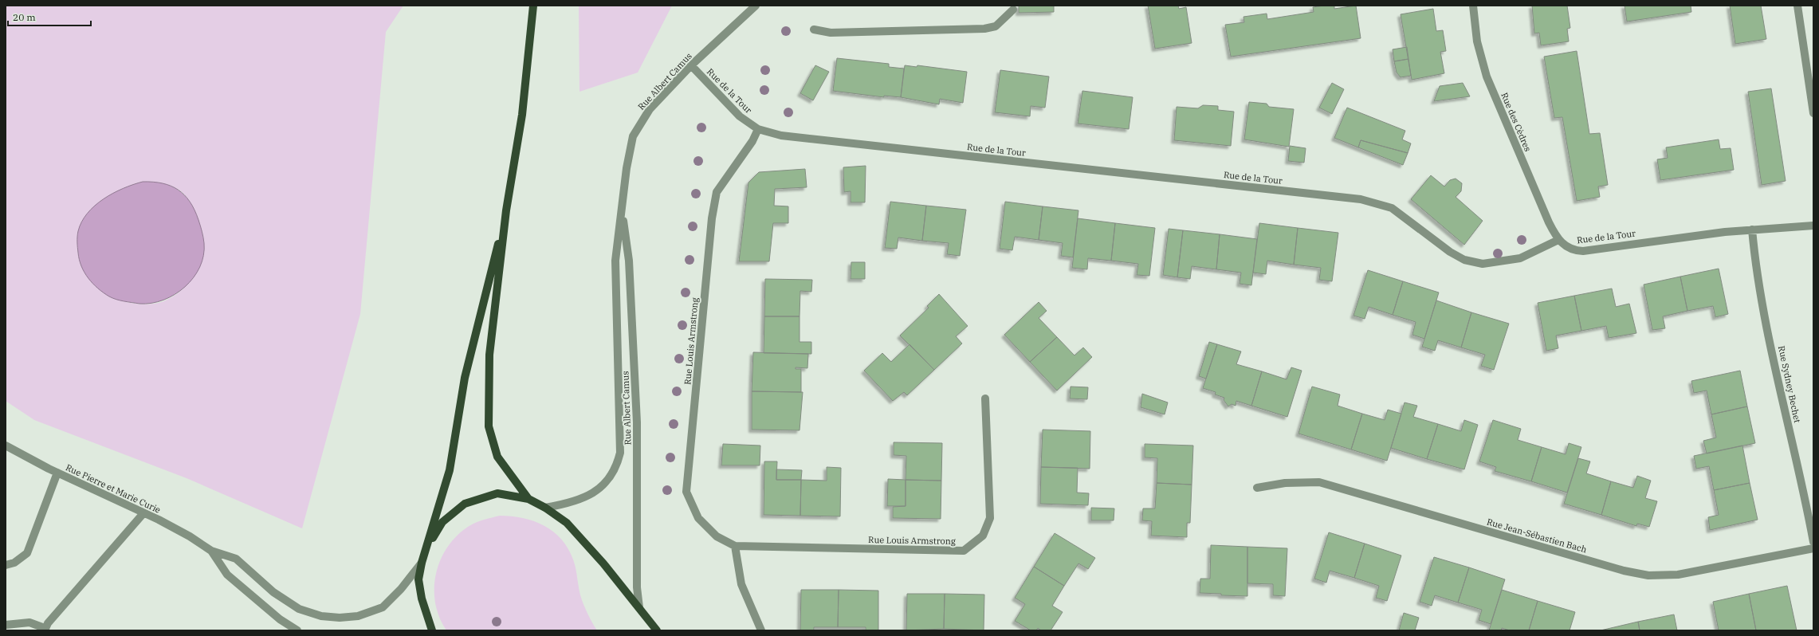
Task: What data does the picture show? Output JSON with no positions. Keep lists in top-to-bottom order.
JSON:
{
  "streets": {
    "street": [
      "Rue Albert Camus",
      "Rue de la Tour",
      "Rue des Cèdres",
      "Rue Louis Armstrong",
      "Rue Sydney Bechet",
      "Rue Pierre et Marie Curie",
      "Rue Jean-Sébastien Bach"
    ]
  },
  "crossings": [
    ["Rue Albert Camus", "Rue de la Tour"],
    ["Rue de la Tour", "Rue des Cèdres"],
    ["Rue de la Tour", "Rue Louis Armstrong"],
    ["Rue de la Tour", "Rue Sydney Bechet"]
  ],
  "scale_bar": "20 m"
}
